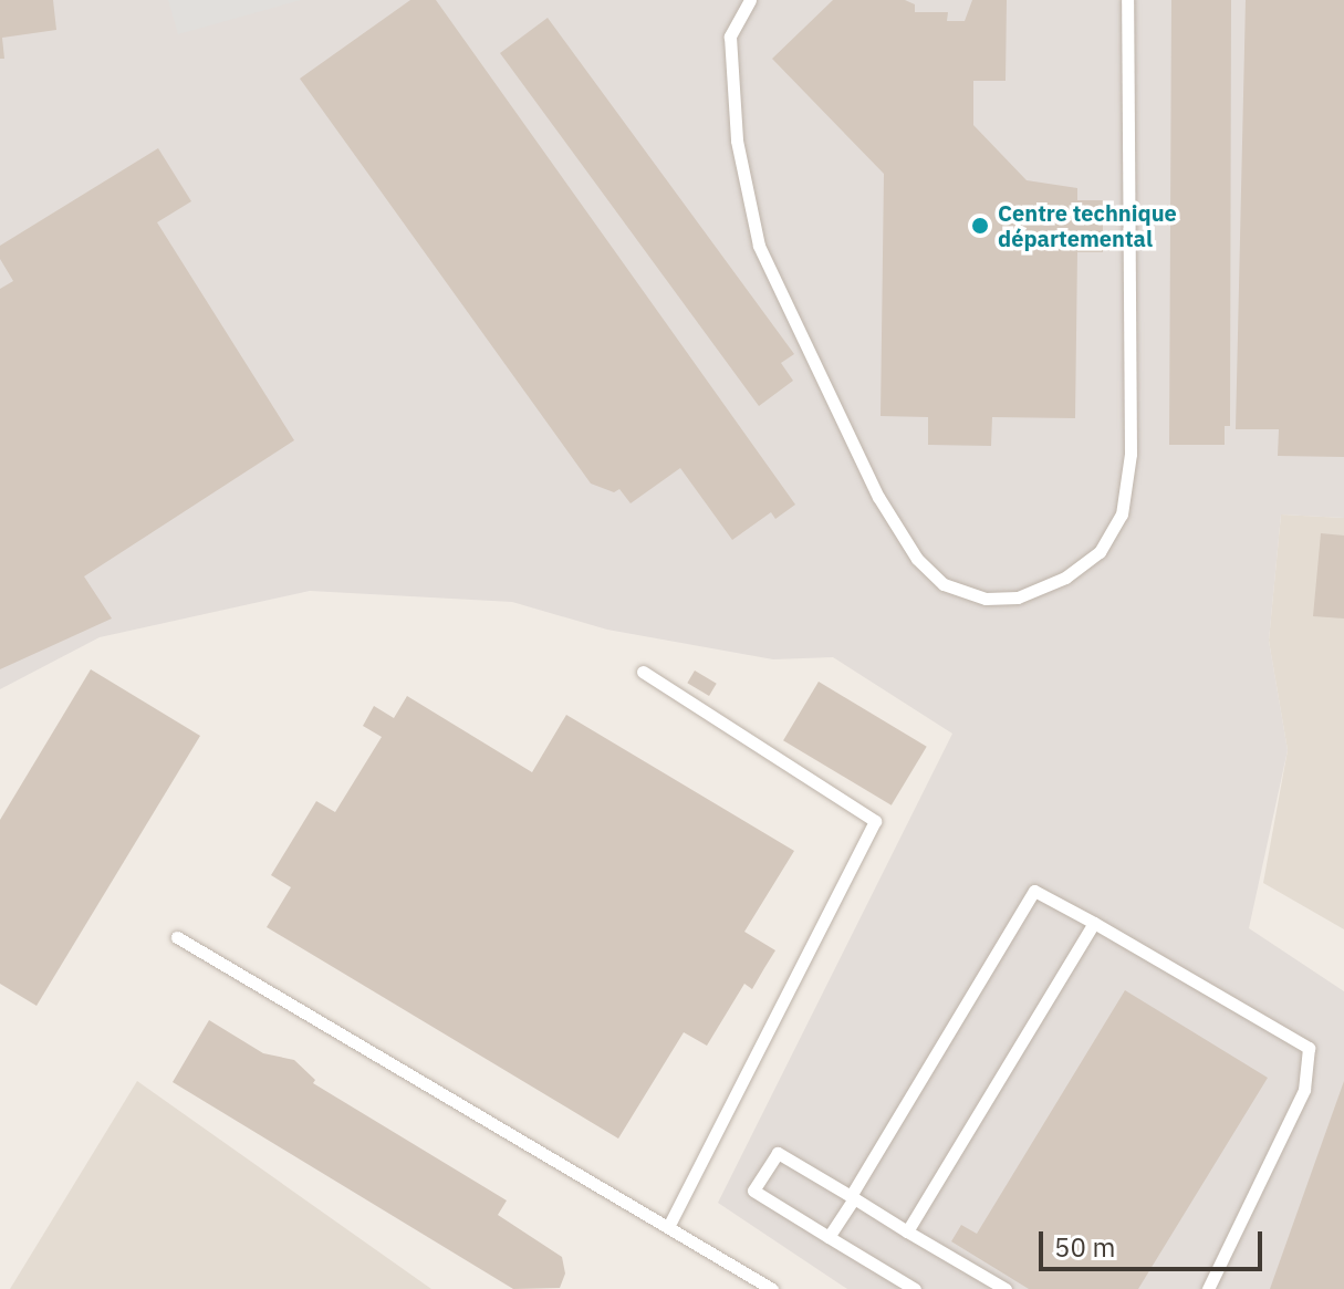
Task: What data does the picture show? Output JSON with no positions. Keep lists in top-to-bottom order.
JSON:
{
  "places": ["Centre technique départemental"],
  "scale_bar": "50 m"
}
